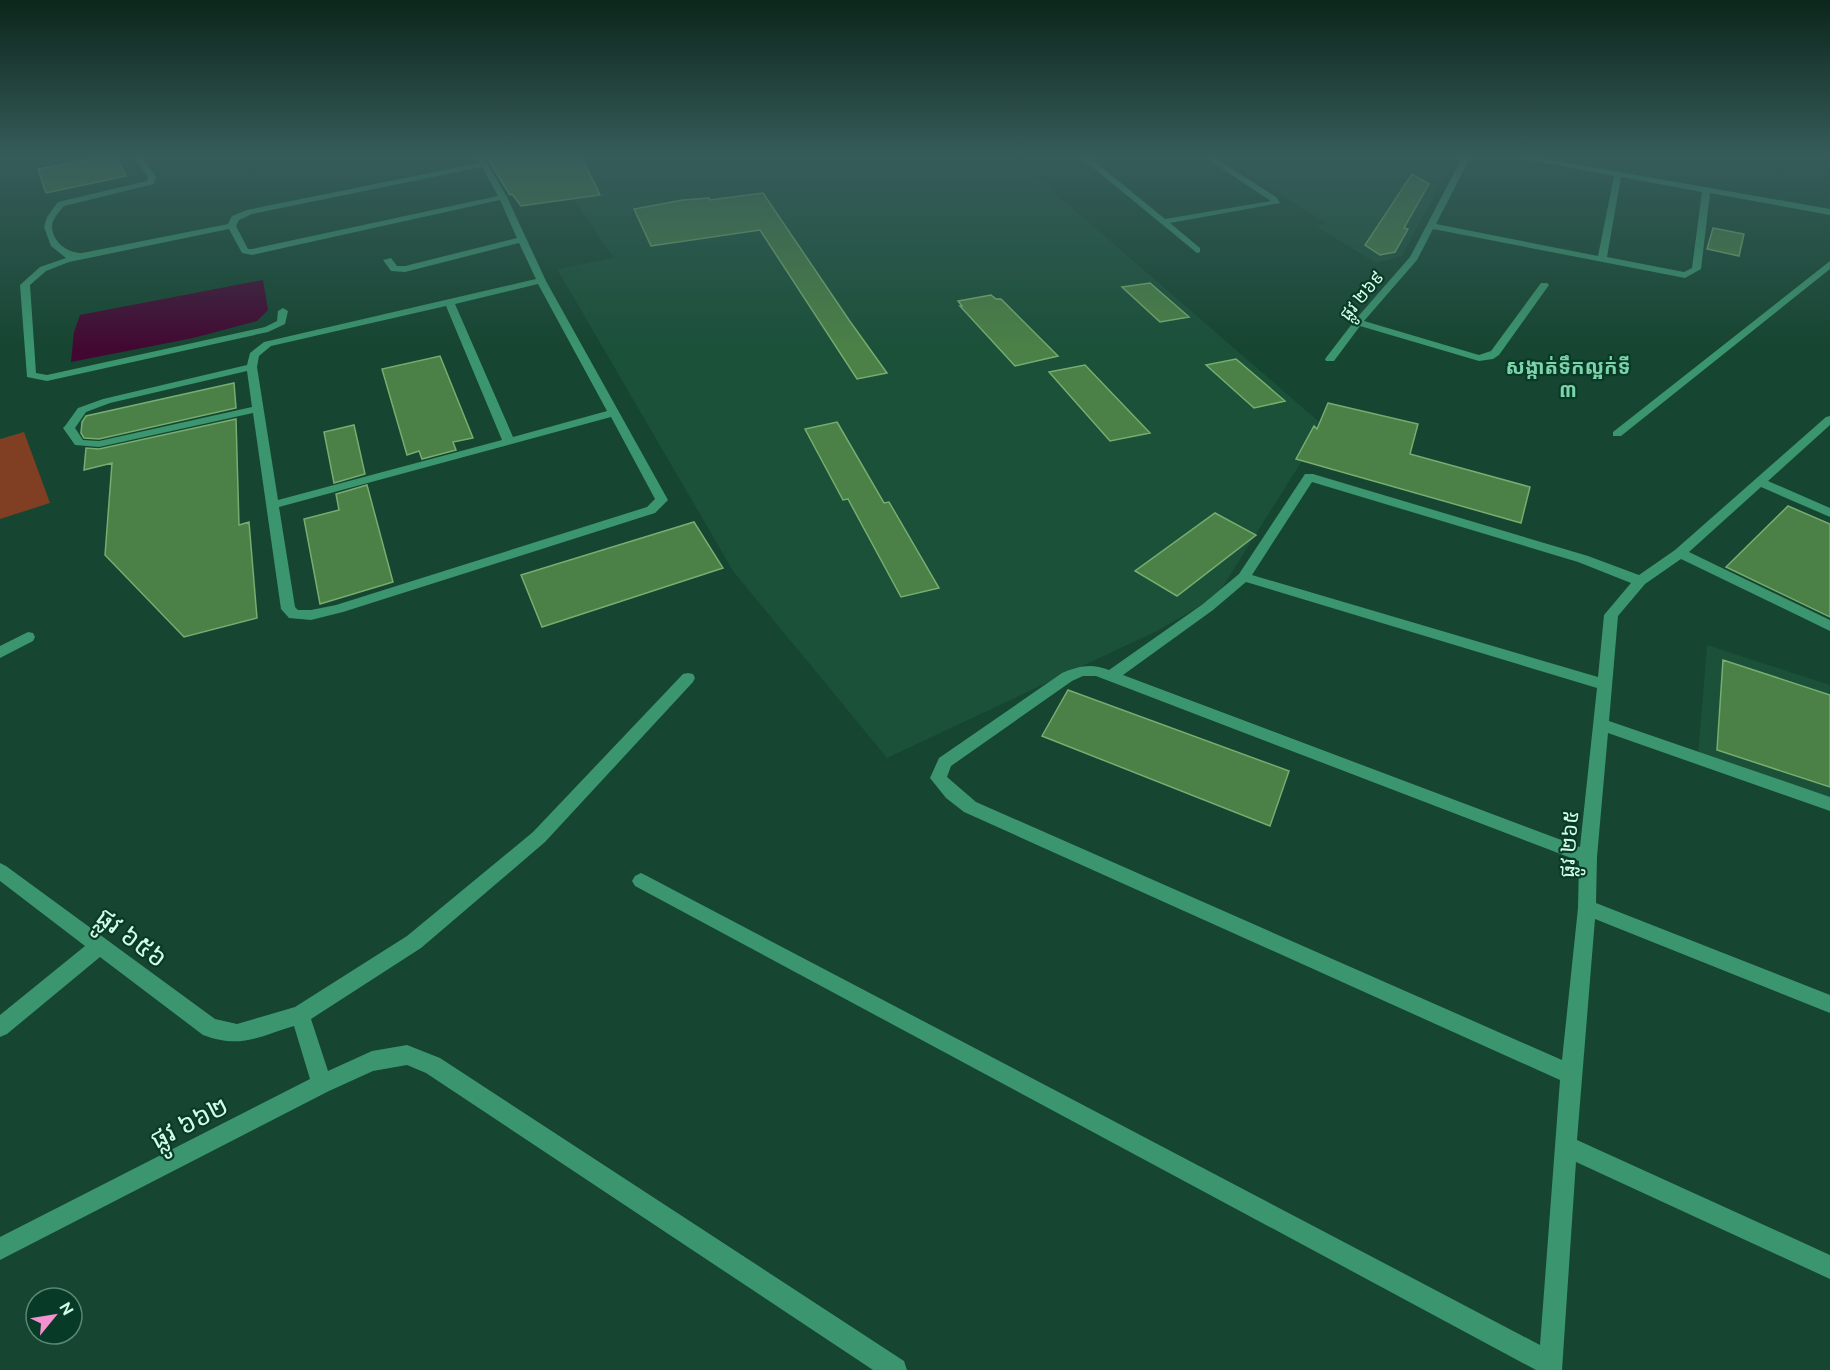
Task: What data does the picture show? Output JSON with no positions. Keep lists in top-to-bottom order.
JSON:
{
  "streets": {
    "street": [
      "ផ្លូវ ២៦៩",
      "ផ្លូវ ២៦៥",
      "ផ្លូវ ៦៥៦",
      "ផ្លូវ ៦៦២"
    ]
  },
  "districts": ["សង្កាត់ទឹកល្អក់ទី ៣"],
  "north": "top right"
}
